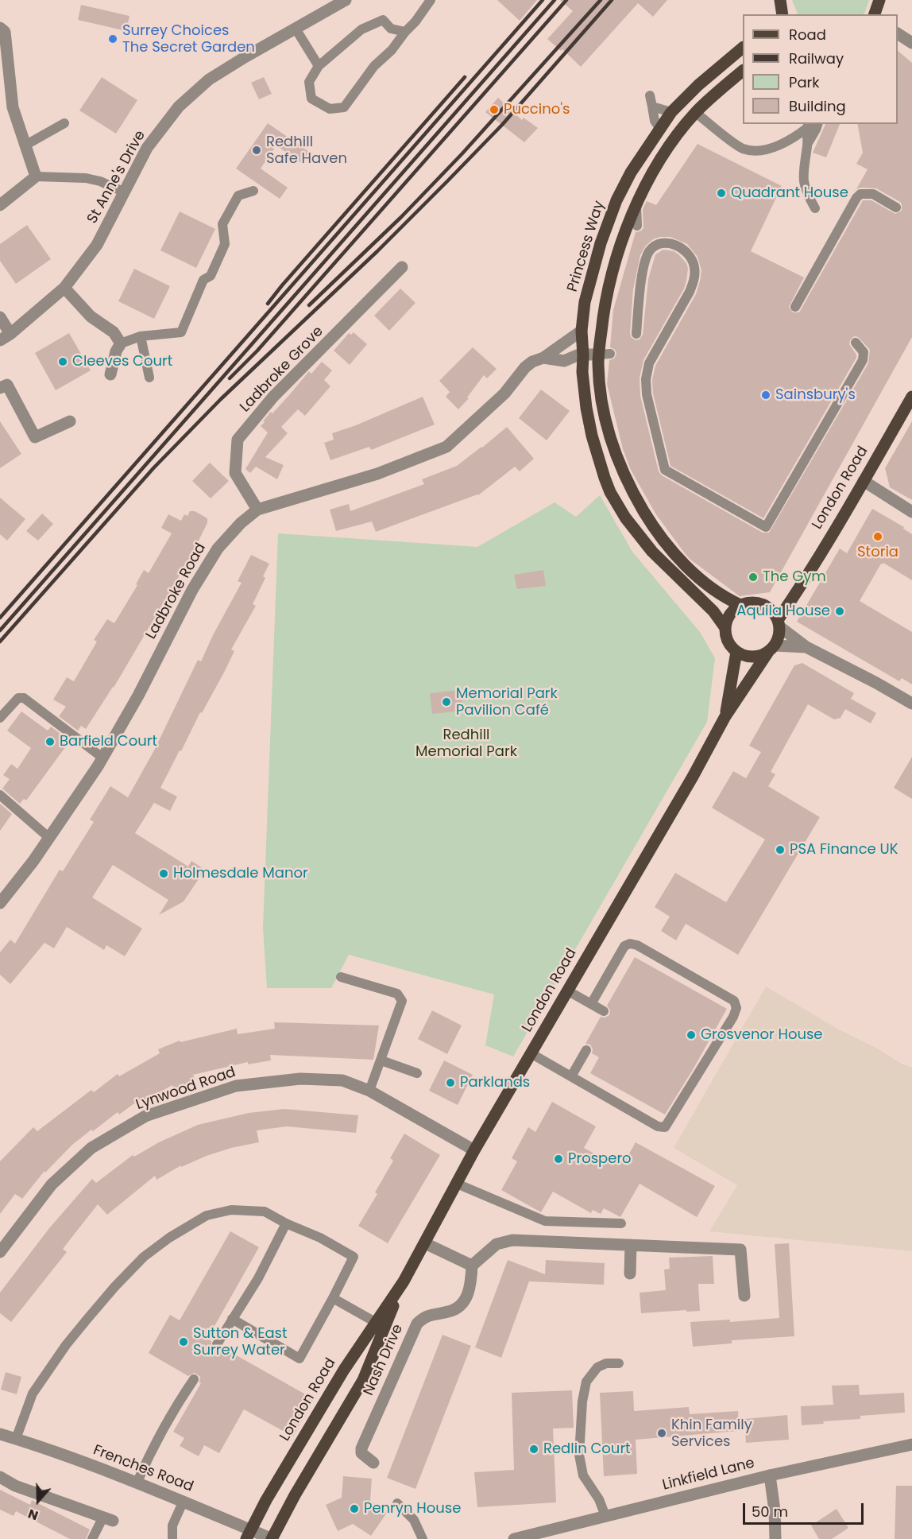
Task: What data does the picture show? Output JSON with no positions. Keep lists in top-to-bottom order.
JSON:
{
  "streets": {
    "main road": ["Princess Way", "London Road"],
    "street": [
      "St Anne's Drive",
      "Ladbroke Grove",
      "Ladbroke Road",
      "Lynwood Road",
      "Nash Drive",
      "Frenches Road",
      "Linkfield Lane"
    ]
  },
  "crossings": [
    ["Princess Way", "London Road"],
    ["Princess Way", "Ladbroke Road"],
    ["Ladbroke Grove", "Ladbroke Road"],
    ["London Road", "Lynwood Road"],
    ["London Road", "Frenches Road"]
  ],
  "parks": ["Redhill Memorial Park"],
  "places": [
    "Surrey Choices The Secret Garden",
    "Puccino's",
    "Redhill Safe Haven",
    "Quadrant House",
    "Cleeves Court",
    "Sainsbury's",
    "Storia",
    "The Gym",
    "Aquila House",
    "Memorial Park Pavilion Café",
    "Barfield Court",
    "PSA Finance UK",
    "Holmesdale Manor",
    "Grosvenor House",
    "Parklands",
    "Prospero",
    "Sutton & East Surrey Water",
    "Khin Family Services",
    "Redlin Court",
    "Penryn House"
  ],
  "legend": [
    "Road",
    "Railway",
    "Park",
    "Building"
  ],
  "scale_bar": "50 m",
  "north": "bottom"
}
